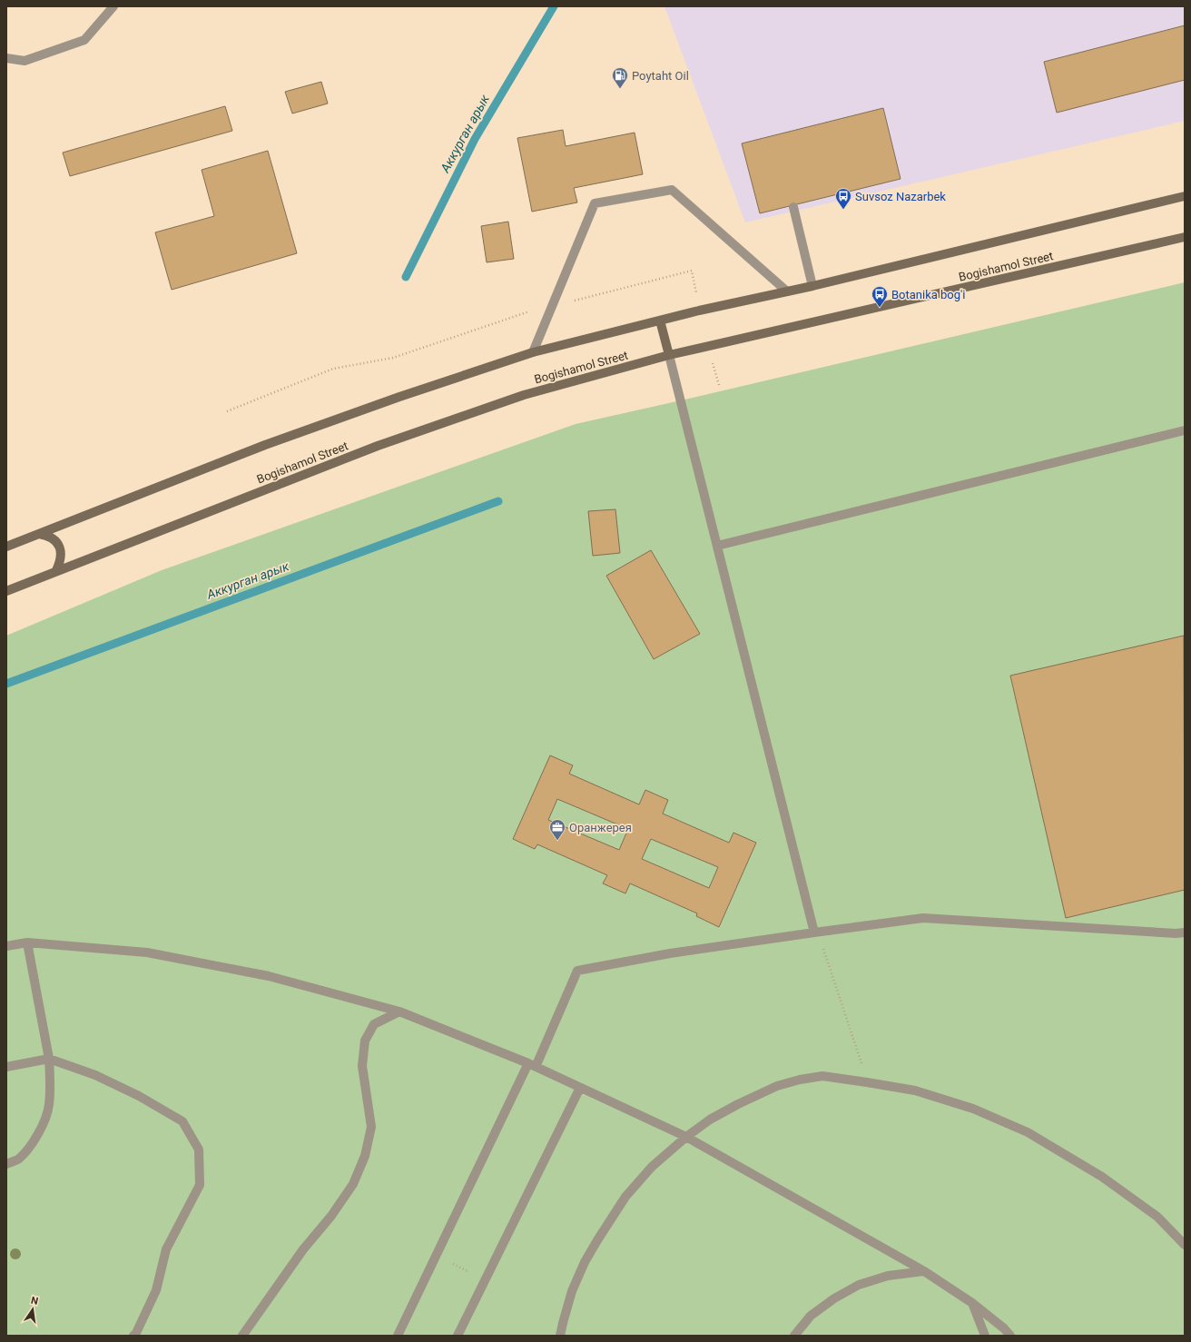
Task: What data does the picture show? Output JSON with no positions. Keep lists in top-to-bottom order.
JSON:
{
  "streets": {
    "main road": ["Bogishamol Street"]
  },
  "water": ["Аккурган арык"],
  "places": {
    "fuel station": ["Poytaht Oil"],
    "bus stop": ["Suvsoz Nazarbek", "Botanika bog'i"],
    "office": ["Оранжерея"]
  },
  "north": "top"
}
